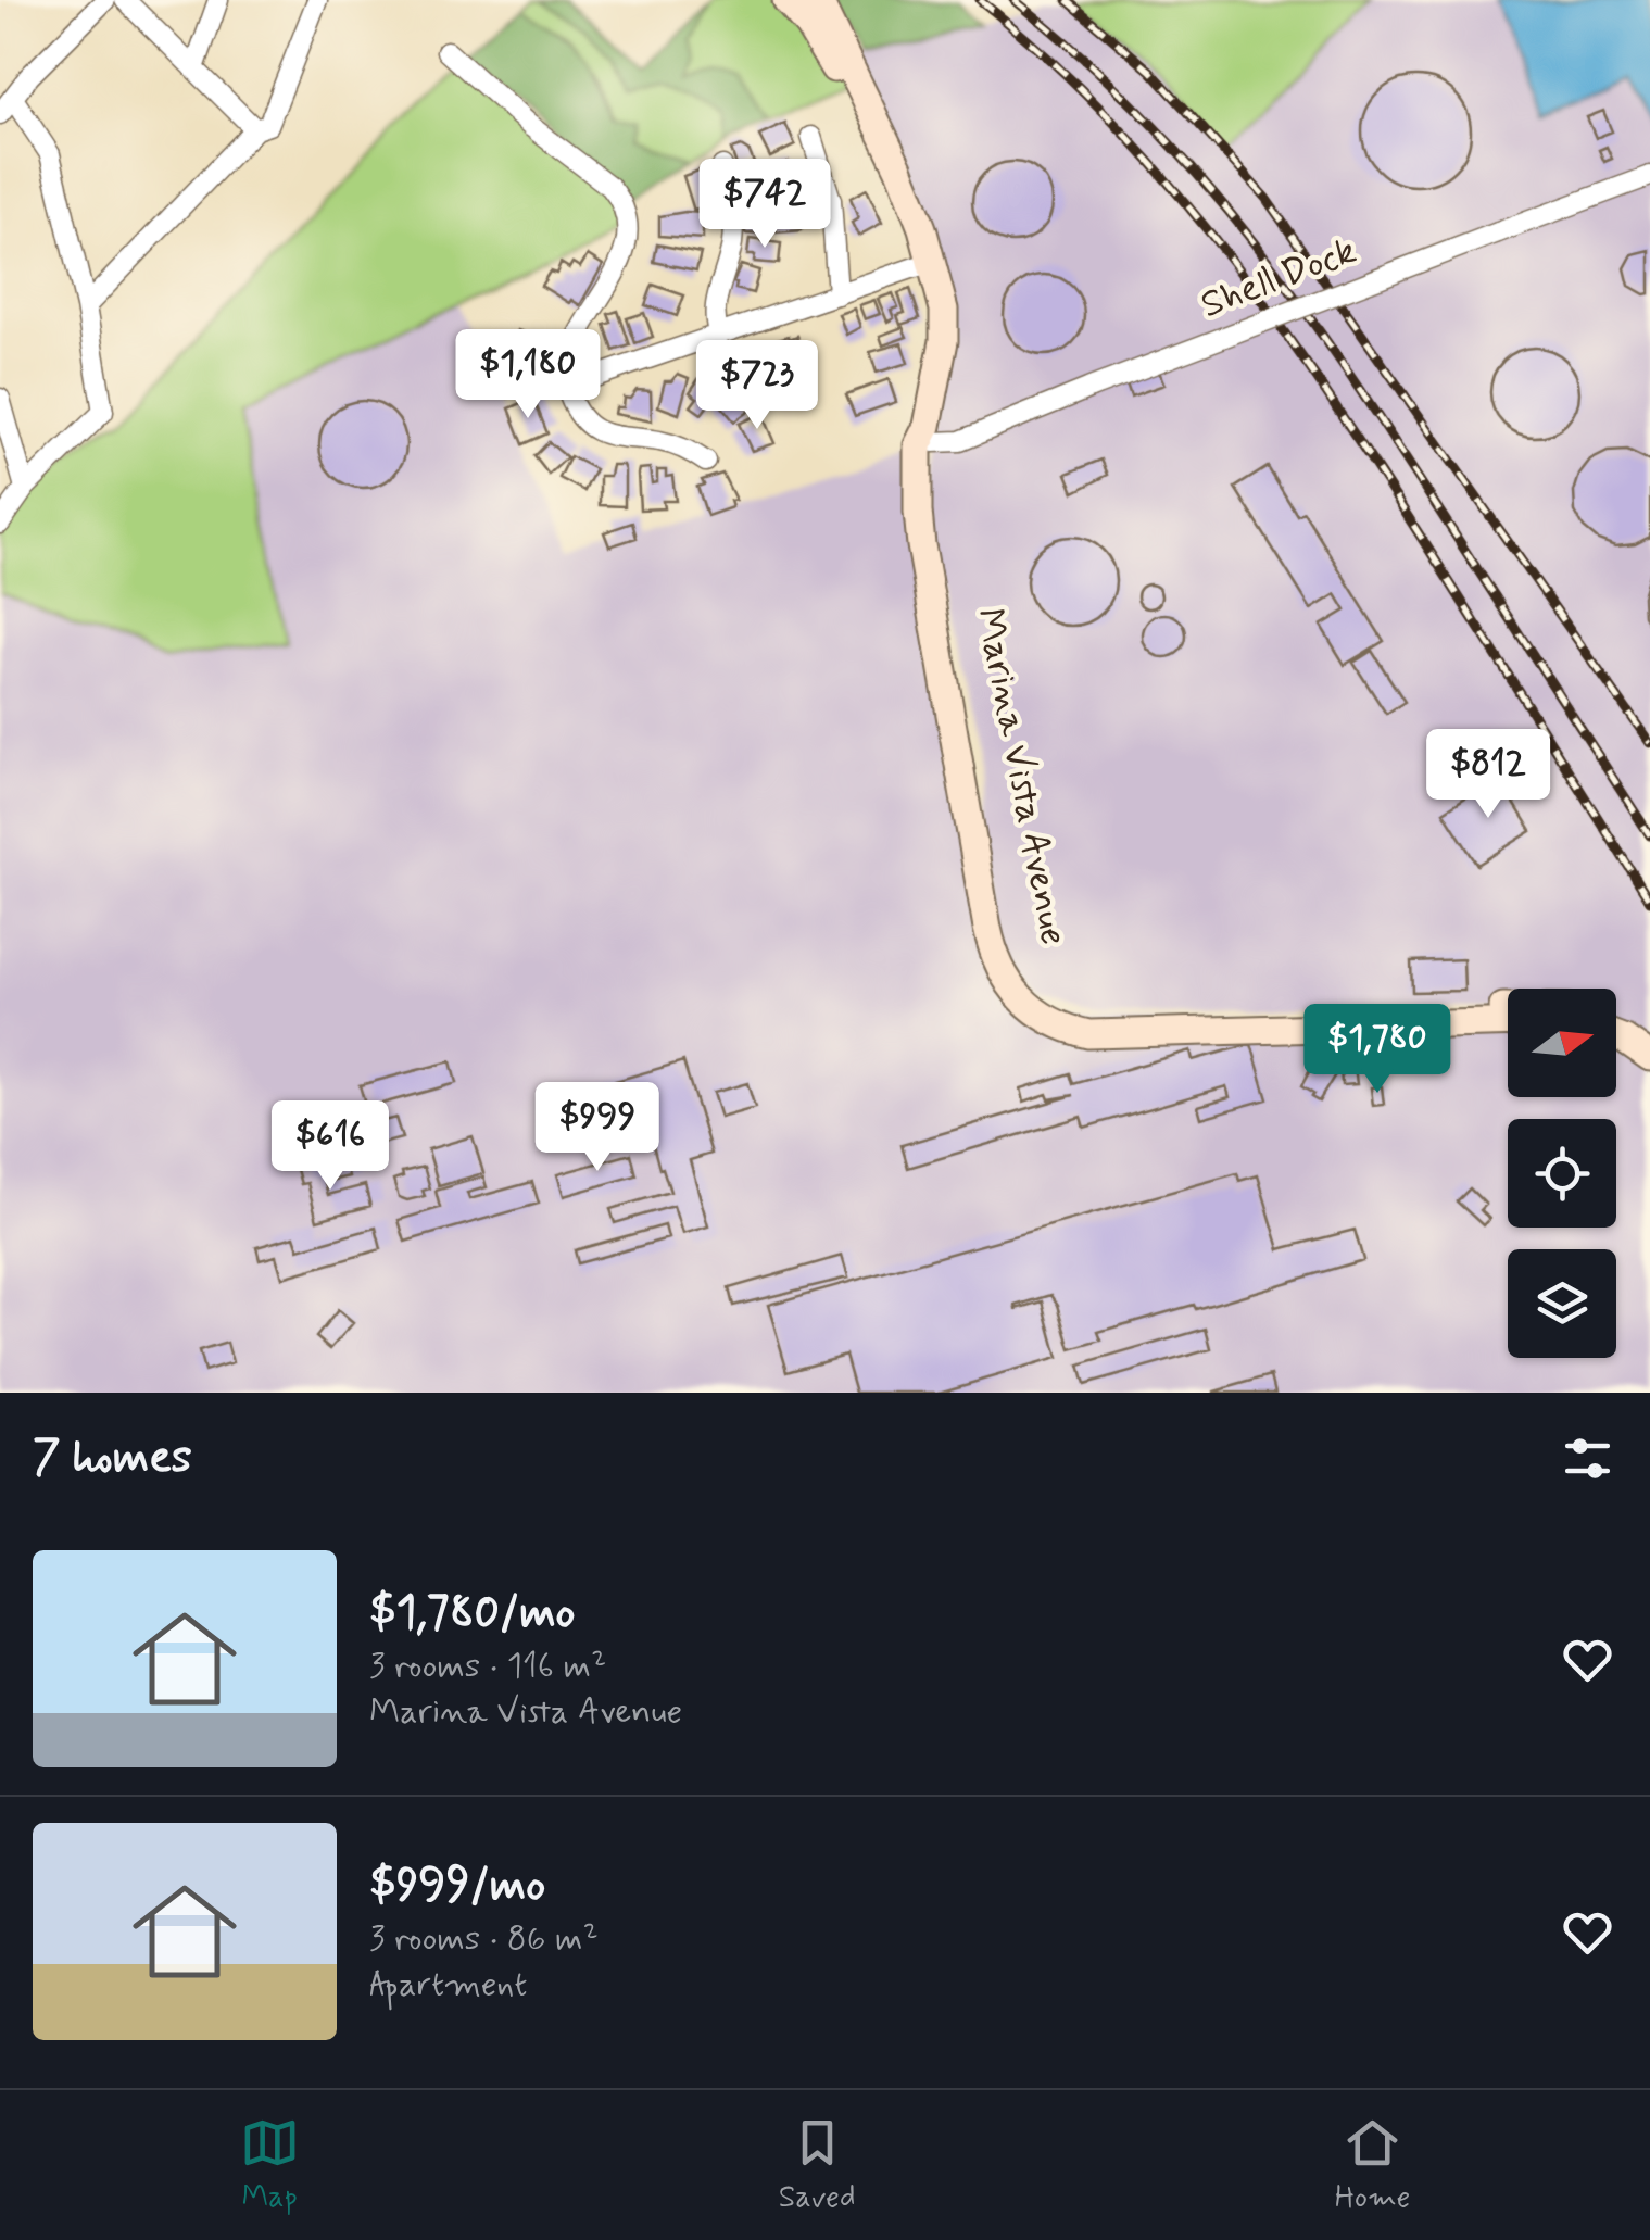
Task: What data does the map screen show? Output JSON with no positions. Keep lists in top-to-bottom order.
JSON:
{
  "streets": {
    "main road": ["Marina Vista Avenue"],
    "street": ["Shell Dock"]
  },
  "crossings": [
    ["Shell Dock", "Marina Vista Avenue"]
  ],
  "north": "right",
  "page": {
    "price": [
      "$742",
      "$1,180",
      "$723",
      "$812",
      "$1,780",
      "$999",
      "$616"
    ],
    "heading": "7 homes",
    "list": [
      {
        "name": "$1,780/mo",
        "note": "3 rooms · 116 m² · Marina Vista Avenue"
      },
      {
        "name": "$999/mo",
        "note": "3 rooms · 86 m² · Apartment"
      }
    ],
    "tabs": ["Map", "Saved", "Home"]
  }
}
